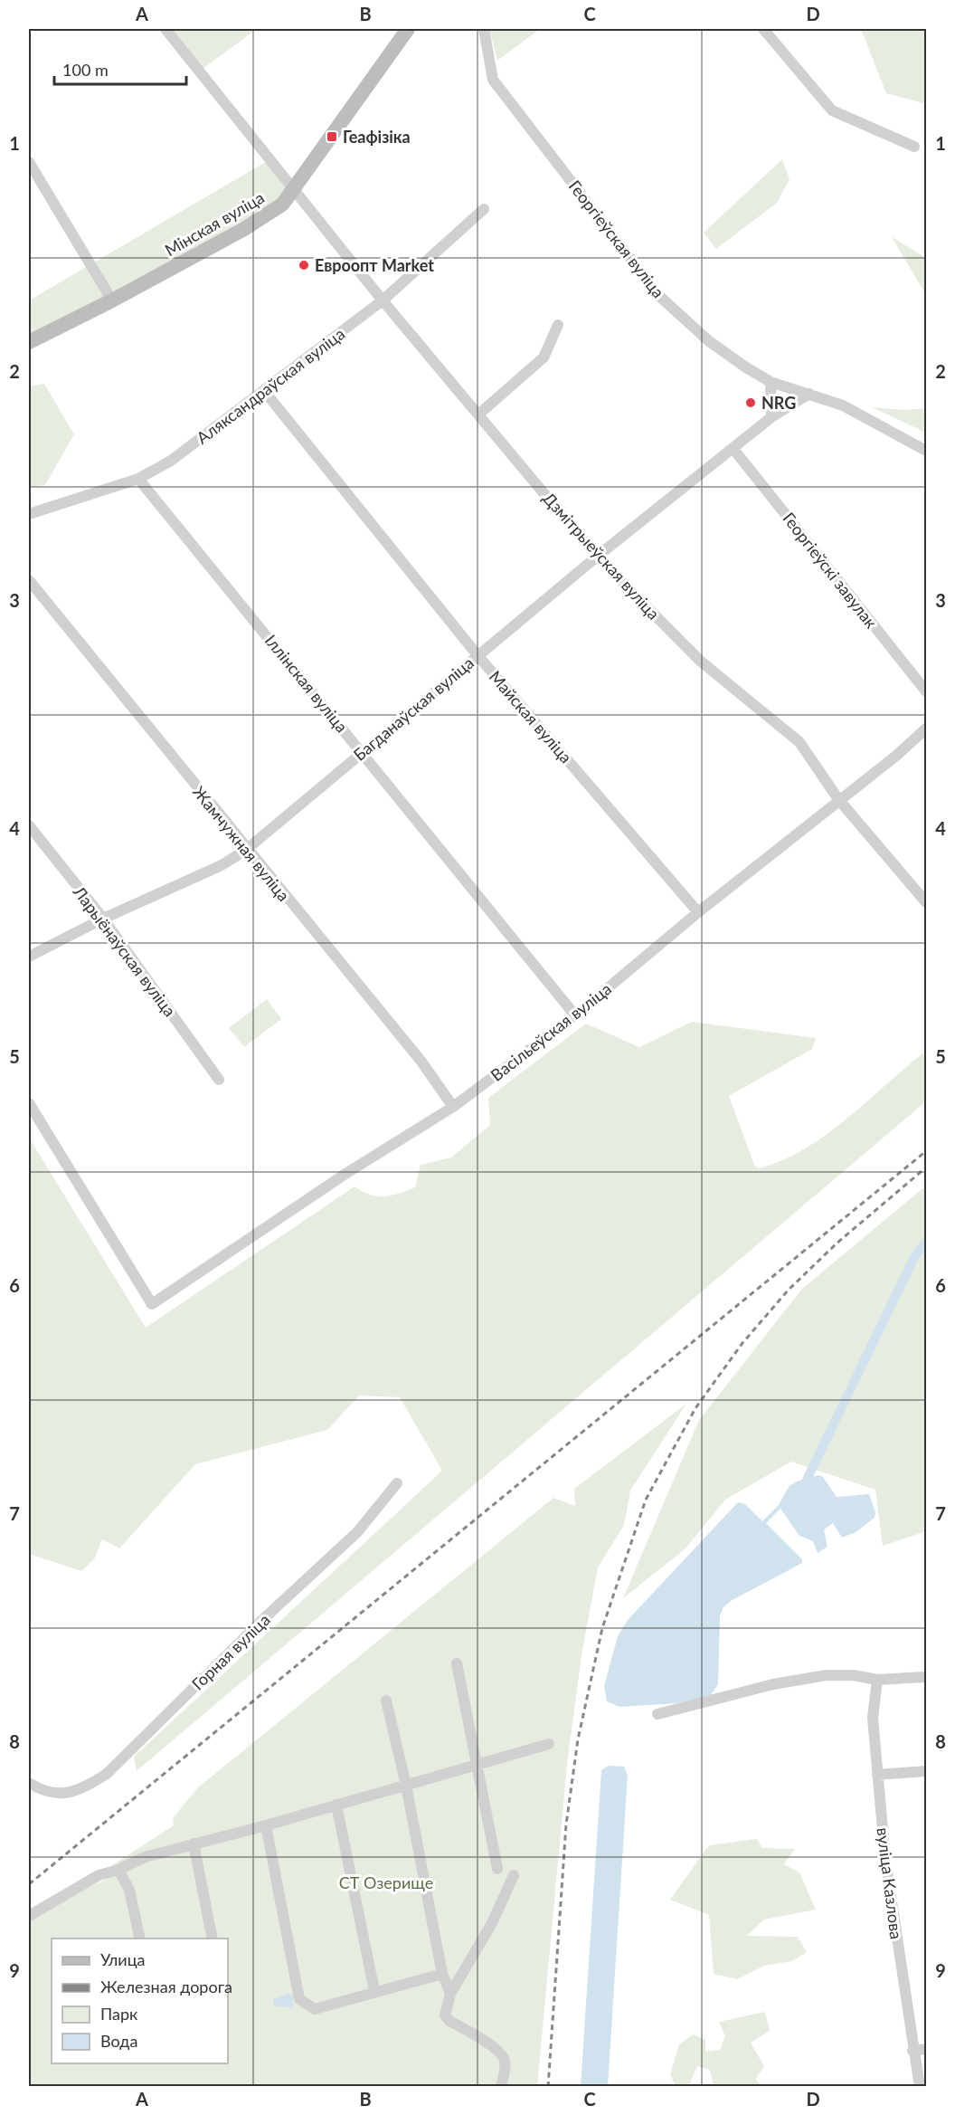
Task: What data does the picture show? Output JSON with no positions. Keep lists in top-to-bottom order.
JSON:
{
  "streets": {
    "main road": ["Мінская вуліца"],
    "street": [
      "Георгіеўская вуліца",
      "Аляксандраўская вуліца",
      "Дзмітрыеўская вуліца",
      "Георгіеўскі завулак",
      "Іллінская вуліца",
      "Багданаўская вуліца",
      "Майская вуліца",
      "Жамчужная вуліца",
      "Ларыёнаўская вуліца",
      "Васільеўская вуліца",
      "Горная вуліца",
      "вуліца Казлова"
    ]
  },
  "crossings": [
    ["Мінская вуліца", "Дзмітрыеўская вуліца"],
    ["Георгіеўская вуліца", "Багданаўская вуліца"],
    ["Аляксандраўская вуліца", "Дзмітрыеўская вуліца"],
    ["Аляксандраўская вуліца", "Іллінская вуліца"],
    ["Аляксандраўская вуліца", "Майская вуліца"],
    ["Дзмітрыеўская вуліца", "Багданаўская вуліца"],
    ["Дзмітрыеўская вуліца", "Васільеўская вуліца"],
    ["Георгіеўскі завулак", "Багданаўская вуліца"],
    ["Іллінская вуліца", "Багданаўская вуліца"],
    ["Іллінская вуліца", "Васільеўская вуліца"],
    ["Багданаўская вуліца", "Майская вуліца"],
    ["Багданаўская вуліца", "Жамчужная вуліца"],
    ["Багданаўская вуліца", "Ларыёнаўская вуліца"],
    ["Майская вуліца", "Васільеўская вуліца"],
    ["Жамчужная вуліца", "Васільеўская вуліца"]
  ],
  "parks": ["СТ Озерище"],
  "places": {
    "transit": ["Геафізіка"],
    "other": ["Евроопт Market", "NRG"]
  },
  "legend": [
    "Улица",
    "Железная дорога",
    "Парк",
    "Вода"
  ],
  "scale_bar": "100 m",
  "grid": {
    "columns": [
      "A",
      "B",
      "C",
      "D"
    ],
    "rows": [
      "1",
      "2",
      "3",
      "4",
      "5",
      "6",
      "7",
      "8",
      "9"
    ]
  }
}
